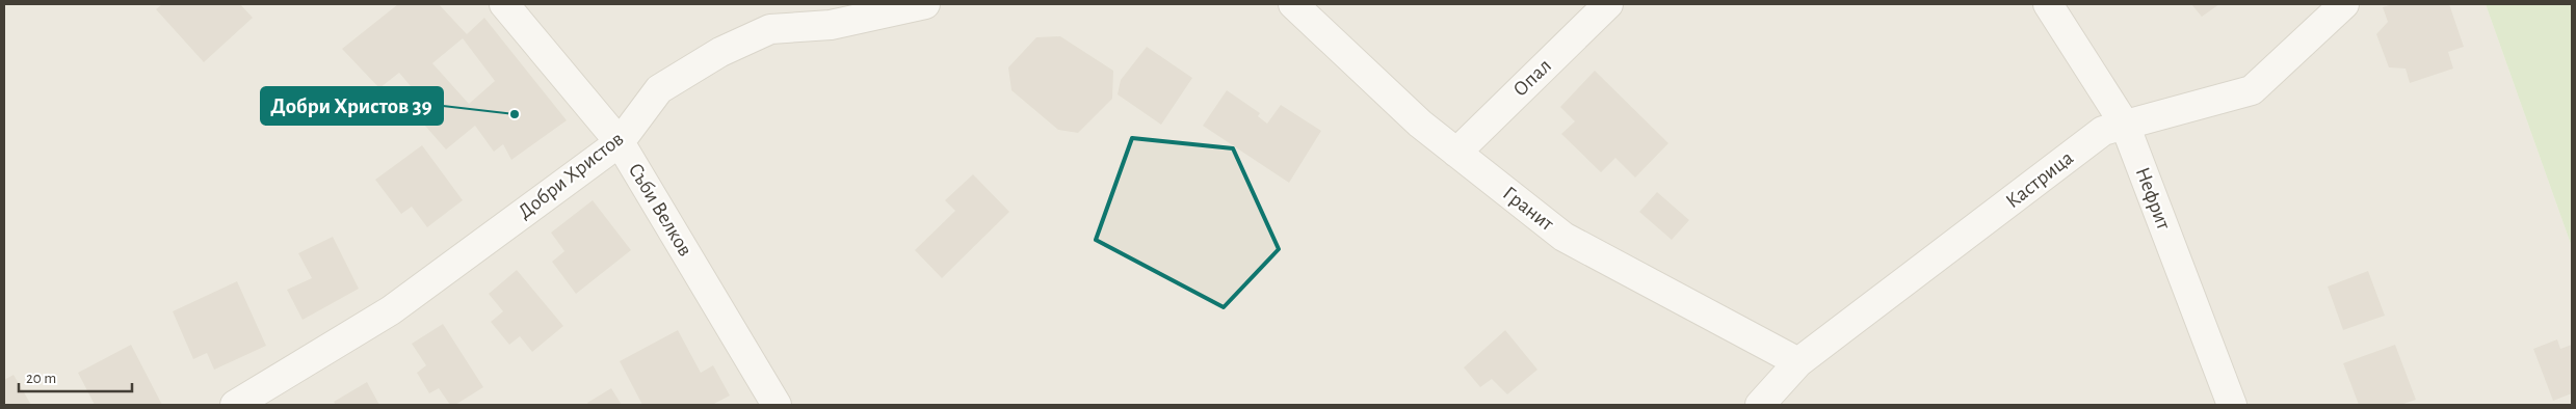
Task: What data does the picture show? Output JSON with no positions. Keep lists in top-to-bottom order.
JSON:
{
  "streets": {
    "street": [
      "Опал",
      "Добри Христов",
      "Кастрица",
      "Нефрит",
      "Гранит",
      "Съби Велков"
    ]
  },
  "crossings": [
    ["Опал", "Гранит"],
    ["Добри Христов", "Съби Велков"],
    ["Кастрица", "Нефрит"],
    ["Кастрица", "Гранит"]
  ],
  "places": ["Добри Христов 39"],
  "scale_bar": "20 m"
}
